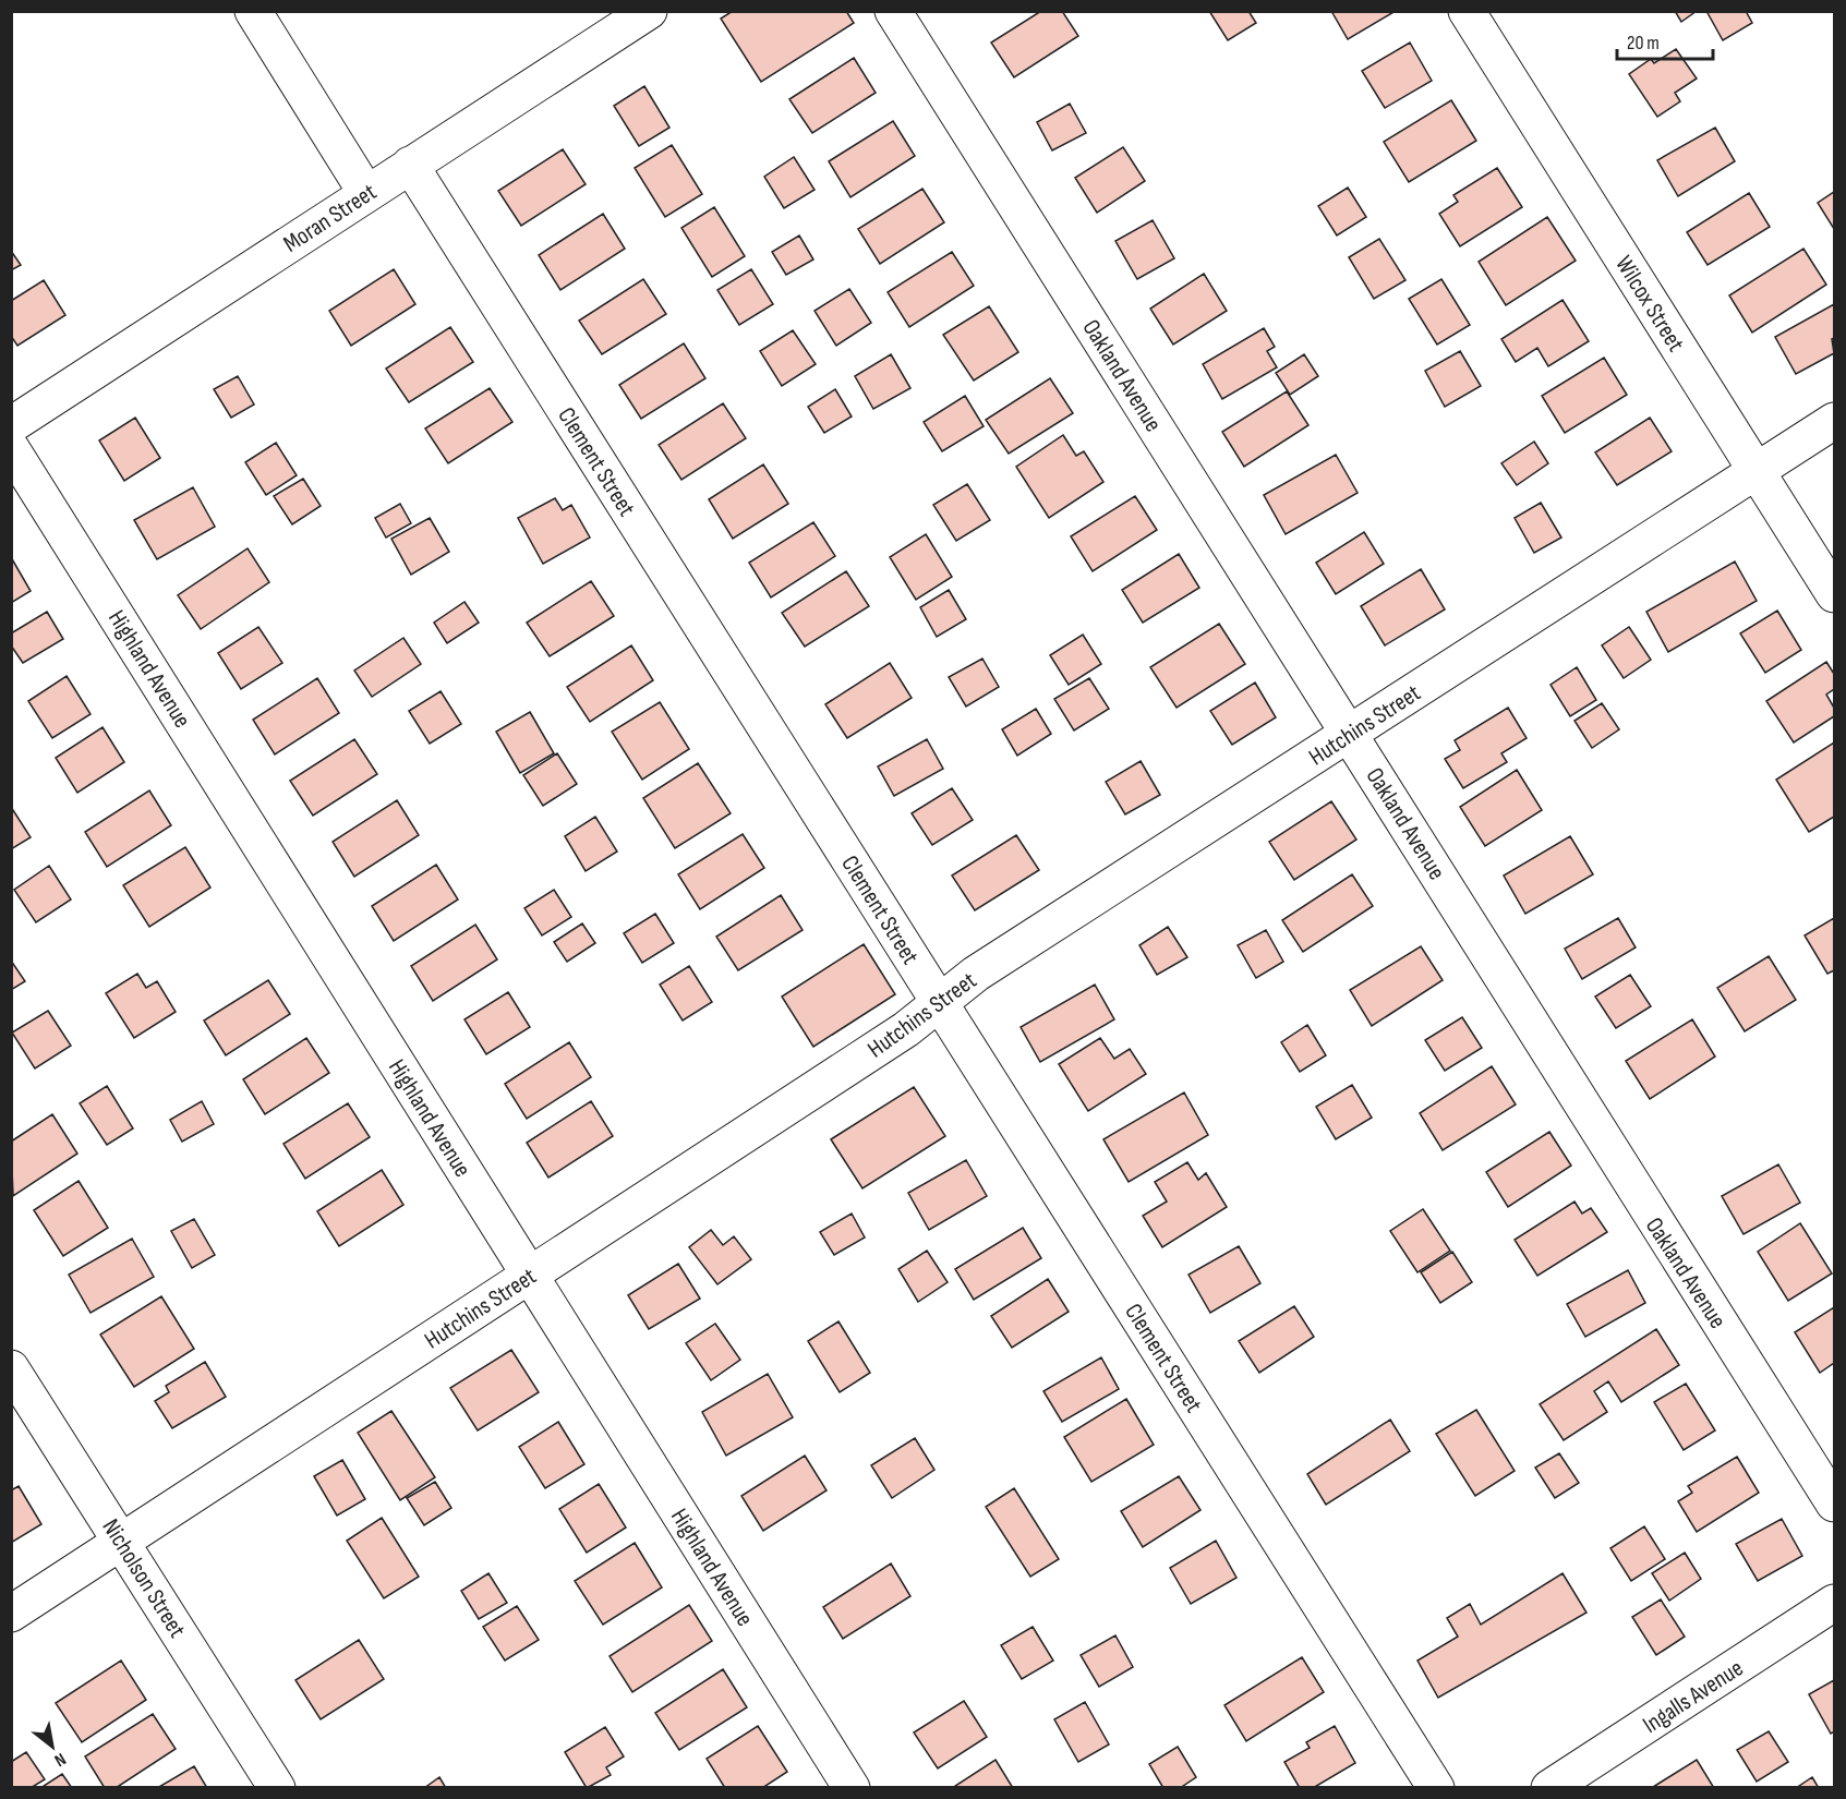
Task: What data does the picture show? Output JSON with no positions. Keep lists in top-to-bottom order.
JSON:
{
  "streets": {
    "street": [
      "Moran Street",
      "Wilcox Street",
      "Oakland Avenue",
      "Clement Street",
      "Highland Avenue",
      "Hutchins Street",
      "Nicholson Street",
      "Ingalls Avenue"
    ]
  },
  "crossings": [
    ["Moran Street", "Clement Street"],
    ["Wilcox Street", "Hutchins Street"],
    ["Oakland Avenue", "Hutchins Street"],
    ["Clement Street", "Hutchins Street"],
    ["Highland Avenue", "Hutchins Street"],
    ["Hutchins Street", "Nicholson Street"]
  ],
  "scale_bar": "20 m",
  "north": "bottom right"
}
